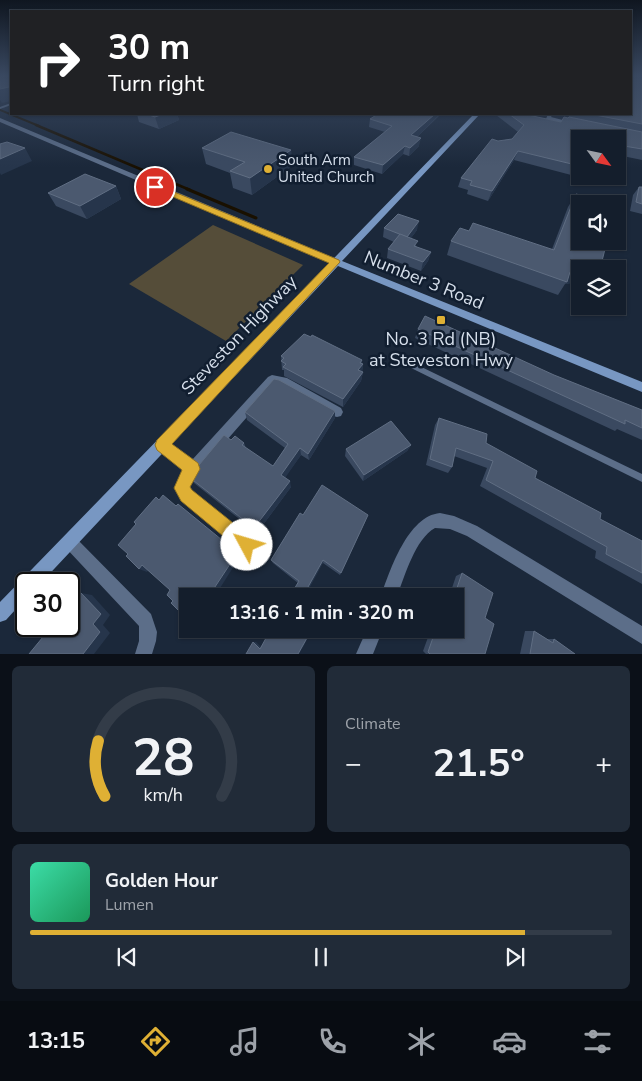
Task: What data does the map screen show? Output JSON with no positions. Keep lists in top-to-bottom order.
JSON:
{
  "streets": {
    "main road": ["Number 3 Road", "Steveston Highway"]
  },
  "crossings": [
    ["Number 3 Road", "Steveston Highway"]
  ],
  "places": {
    "other": ["South Arm United Church"],
    "transit": ["No. 3 Rd (NB) at Steveston Hwy"]
  },
  "north": "bottom right",
  "page": {
    "turn": ["30 m", "Turn right"],
    "limit": "30",
    "trip": "13:16 · 1 min · 320 m",
    "tile": "Climate",
    "heat": ["−", "21.5°", "+"],
    "song": ["Golden Hour", "Lumen"],
    "tabs": "13:15",
    "gauge": ["28", "km/h"]
  }
}
